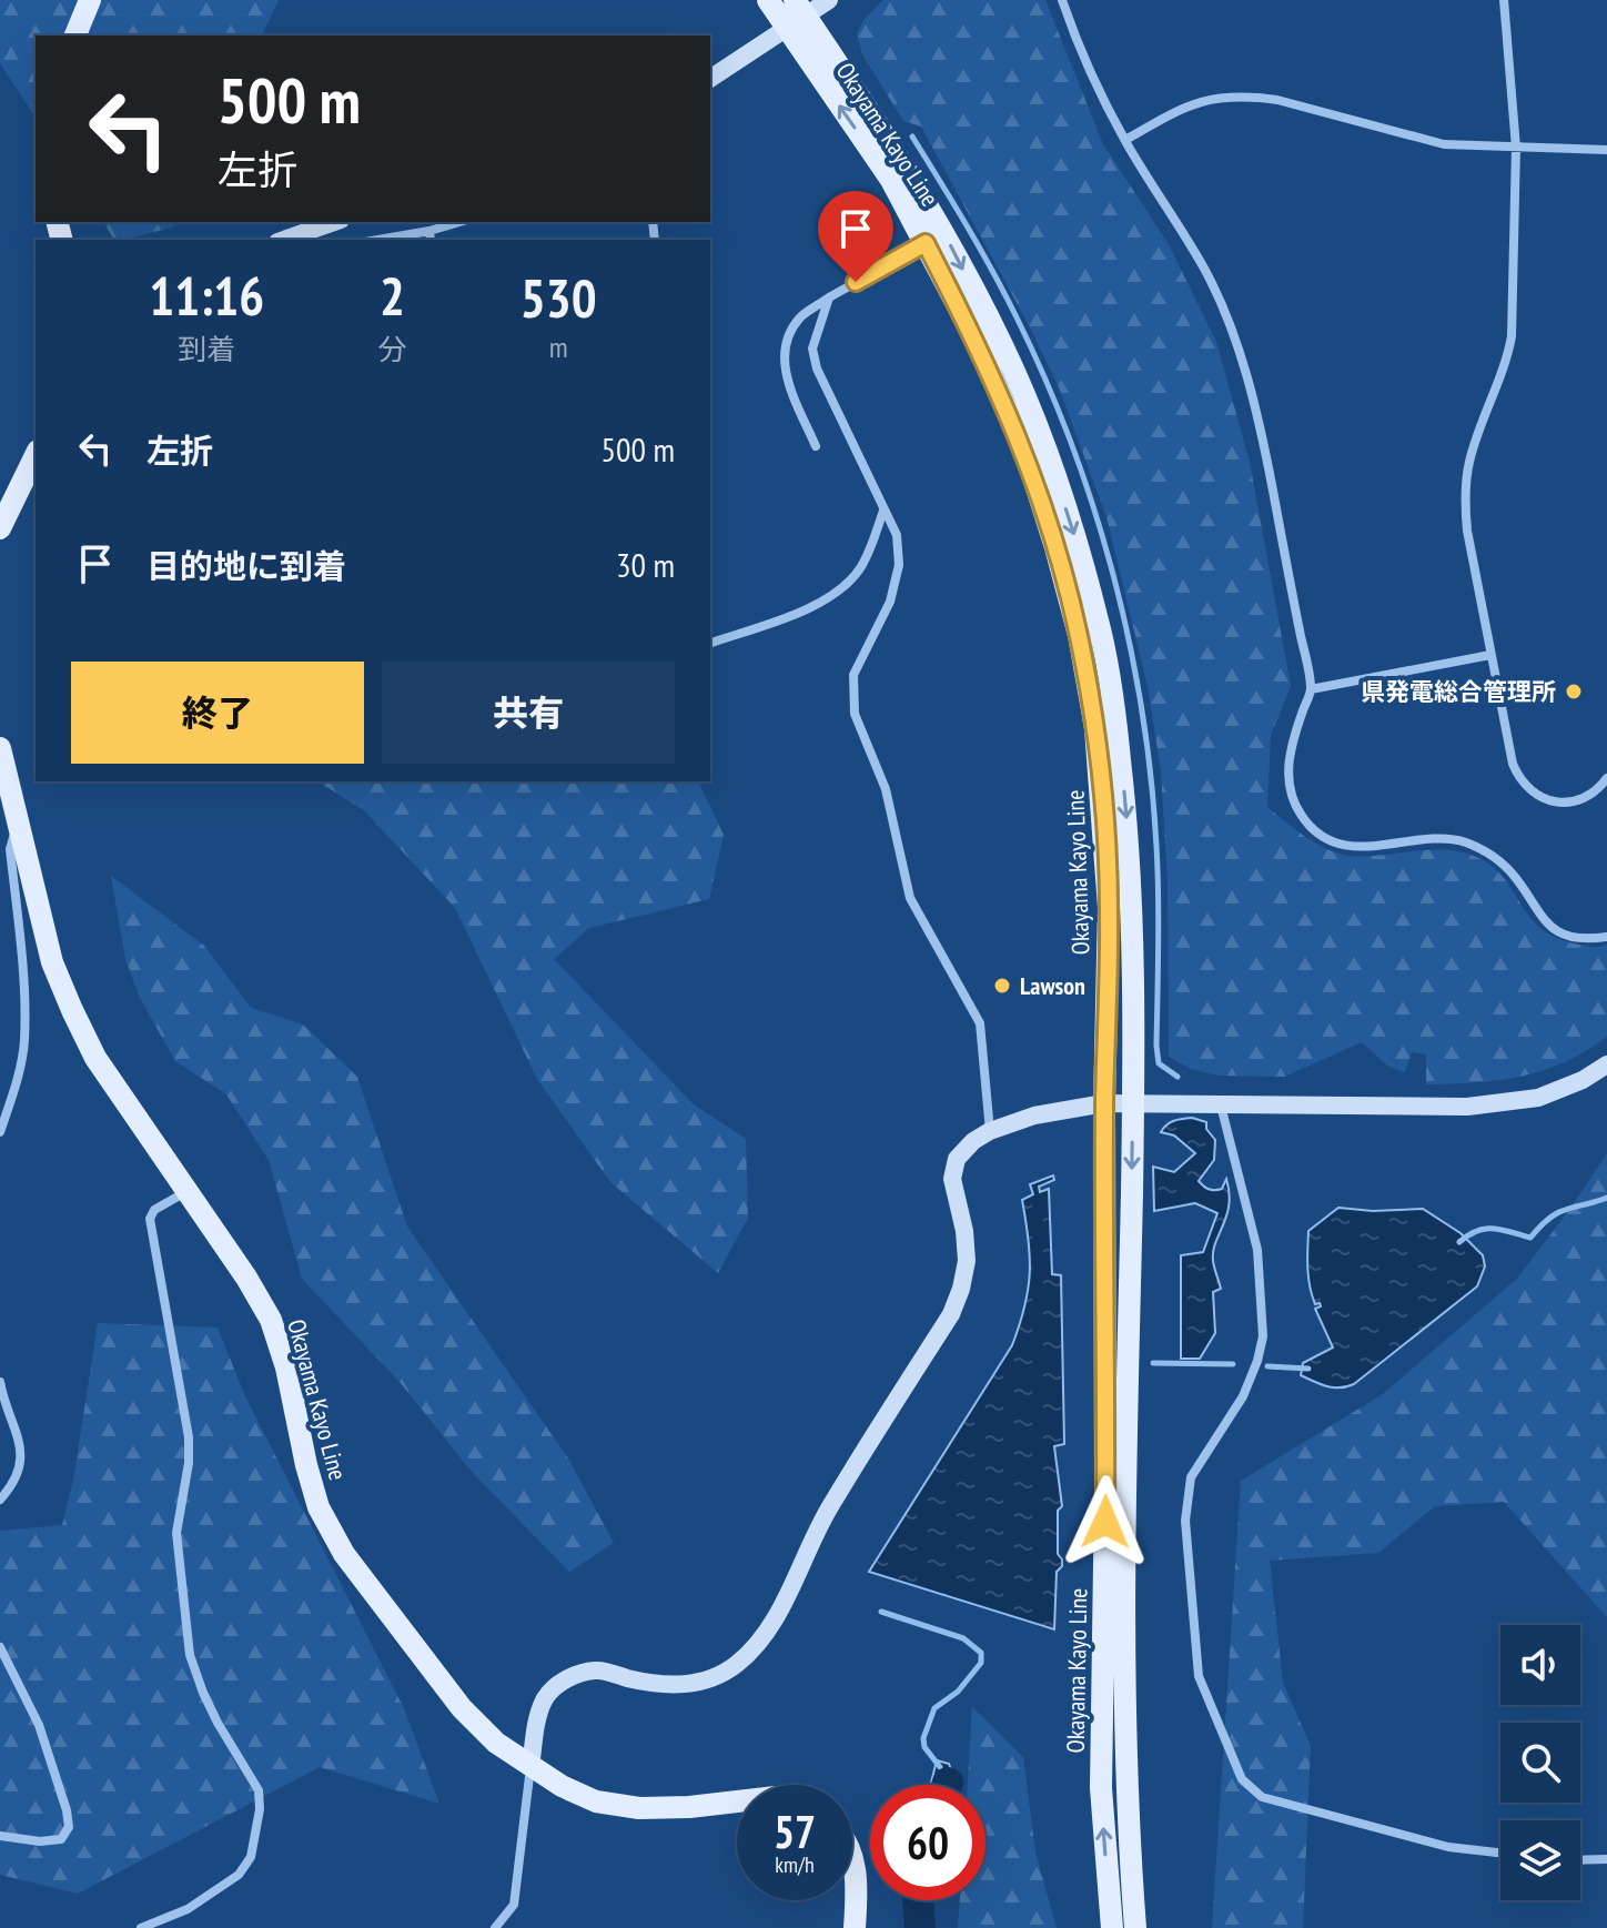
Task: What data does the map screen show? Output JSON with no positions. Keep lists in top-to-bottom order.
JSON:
{
  "streets": {
    "main road": ["Okayama Kayo Line"]
  },
  "places": ["県発電総合管理所", "Lawson"],
  "page": {
    "turn": ["500 m", "左折"],
    "eta": [
      "11:16",
      "到着",
      "2",
      "分",
      "530",
      "m"
    ],
    "list": [
      {
        "name": "左折",
        "value": "500 m"
      },
      {
        "name": "目的地に到着",
        "value": "30 m"
      }
    ],
    "buttons": ["終了", "共有"],
    "speed": "57 km/h",
    "limit": "60"
  }
}
